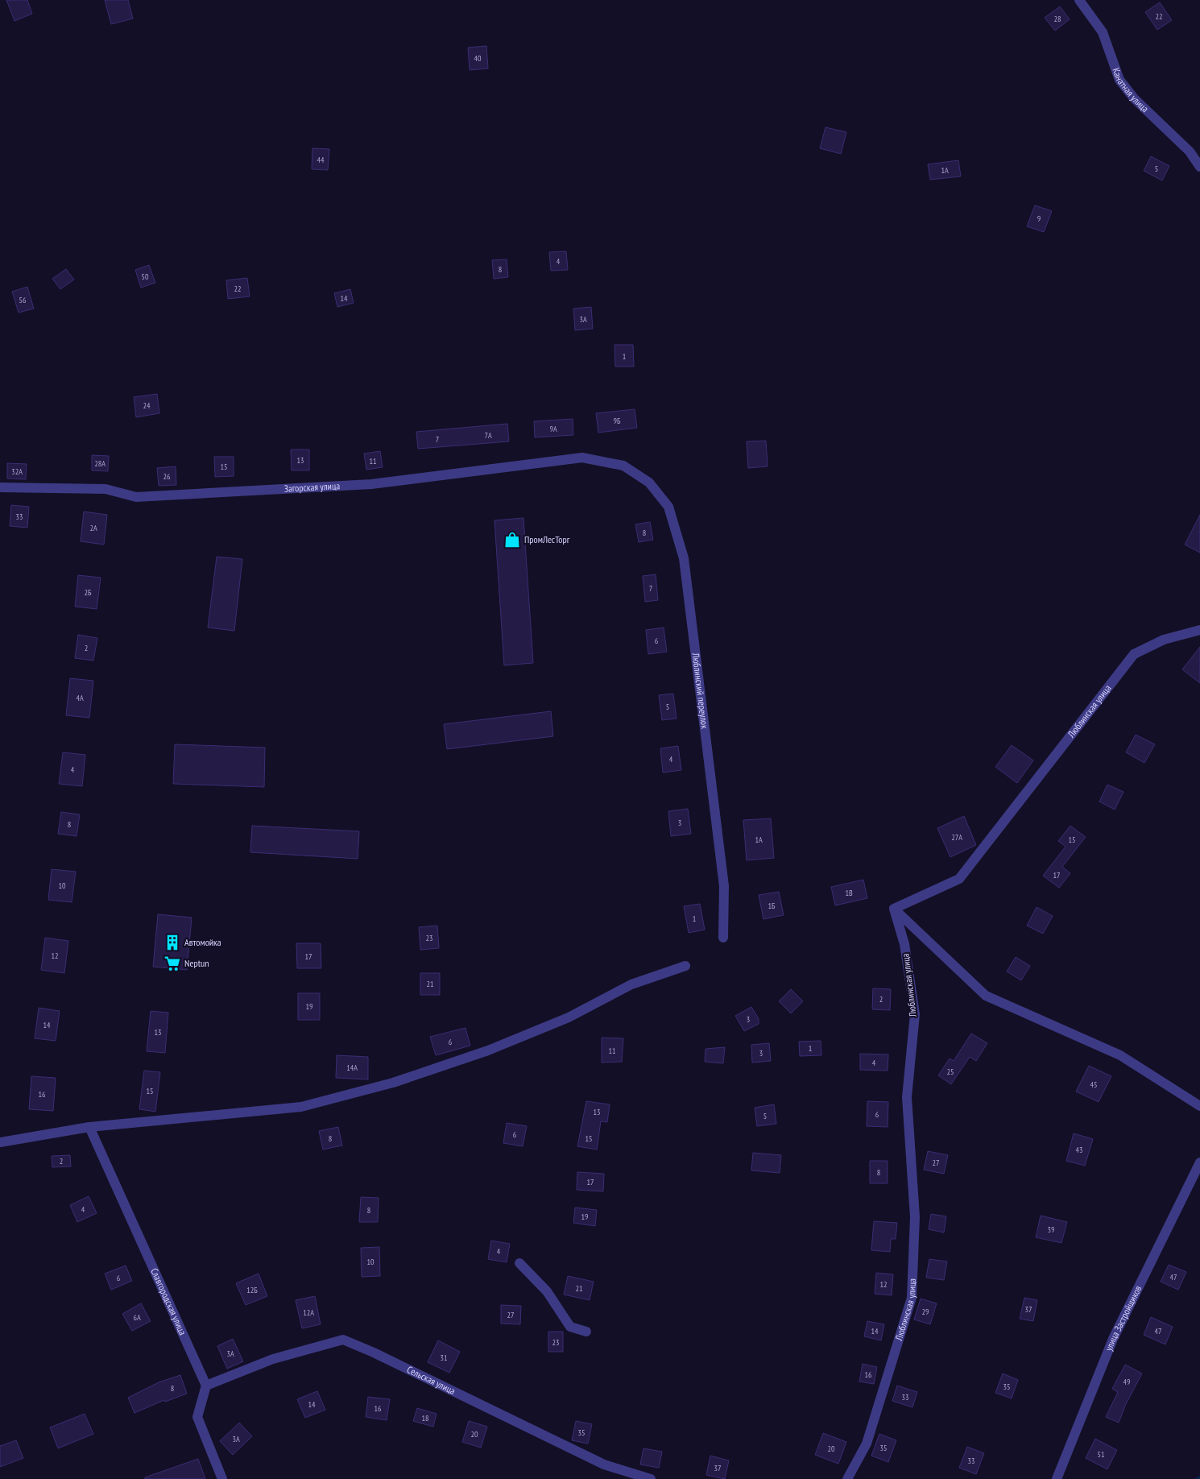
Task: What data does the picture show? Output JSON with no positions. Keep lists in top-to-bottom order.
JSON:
{
  "streets": {
    "street": [
      "Канатная улица",
      "Загорская улица",
      "Люблинский переулок",
      "Люблинская улица",
      "Славгородская улица",
      "улица Застройщиков",
      "Сельская улица"
    ]
  },
  "crossings": [
    ["Загорская улица", "Люблинский переулок"],
    ["Славгородская улица", "Сельская улица"]
  ],
  "places": {
    "shop": ["ПромЛесТорг"],
    "building": ["Автомойка"],
    "supermarket": ["Neptun"]
  },
  "house_numbers": [
    "22",
    "28",
    "40",
    "44",
    "5",
    "1А",
    "9",
    "4",
    "8",
    "50",
    "22",
    "14",
    "56",
    "3А",
    "1",
    "24",
    "9Б",
    "9А",
    "7А",
    "7",
    "13",
    "11",
    "28А",
    "15",
    "32А",
    "26",
    "33",
    "2А",
    "8",
    "7",
    "2Б",
    "6",
    "2",
    "4А",
    "5",
    "4",
    "4",
    "3",
    "8",
    "27А",
    "1А",
    "15",
    "17",
    "10",
    "1В",
    "1Б",
    "1",
    "23",
    "12",
    "17",
    "21",
    "2",
    "19",
    "3",
    "14",
    "13",
    "6",
    "1",
    "11",
    "3",
    "4",
    "14А",
    "25",
    "45",
    "15",
    "16",
    "13",
    "6",
    "5",
    "6",
    "8",
    "15",
    "43",
    "2",
    "27",
    "8",
    "17",
    "4",
    "8",
    "19",
    "39",
    "4",
    "10",
    "47",
    "6",
    "12",
    "21",
    "12Б",
    "37",
    "29",
    "12А",
    "27",
    "6А",
    "14",
    "47",
    "23",
    "3А",
    "31",
    "16",
    "49",
    "35",
    "8",
    "33",
    "14",
    "16",
    "18",
    "35",
    "20",
    "3А",
    "35",
    "20",
    "51",
    "33",
    "37"
  ]
}
